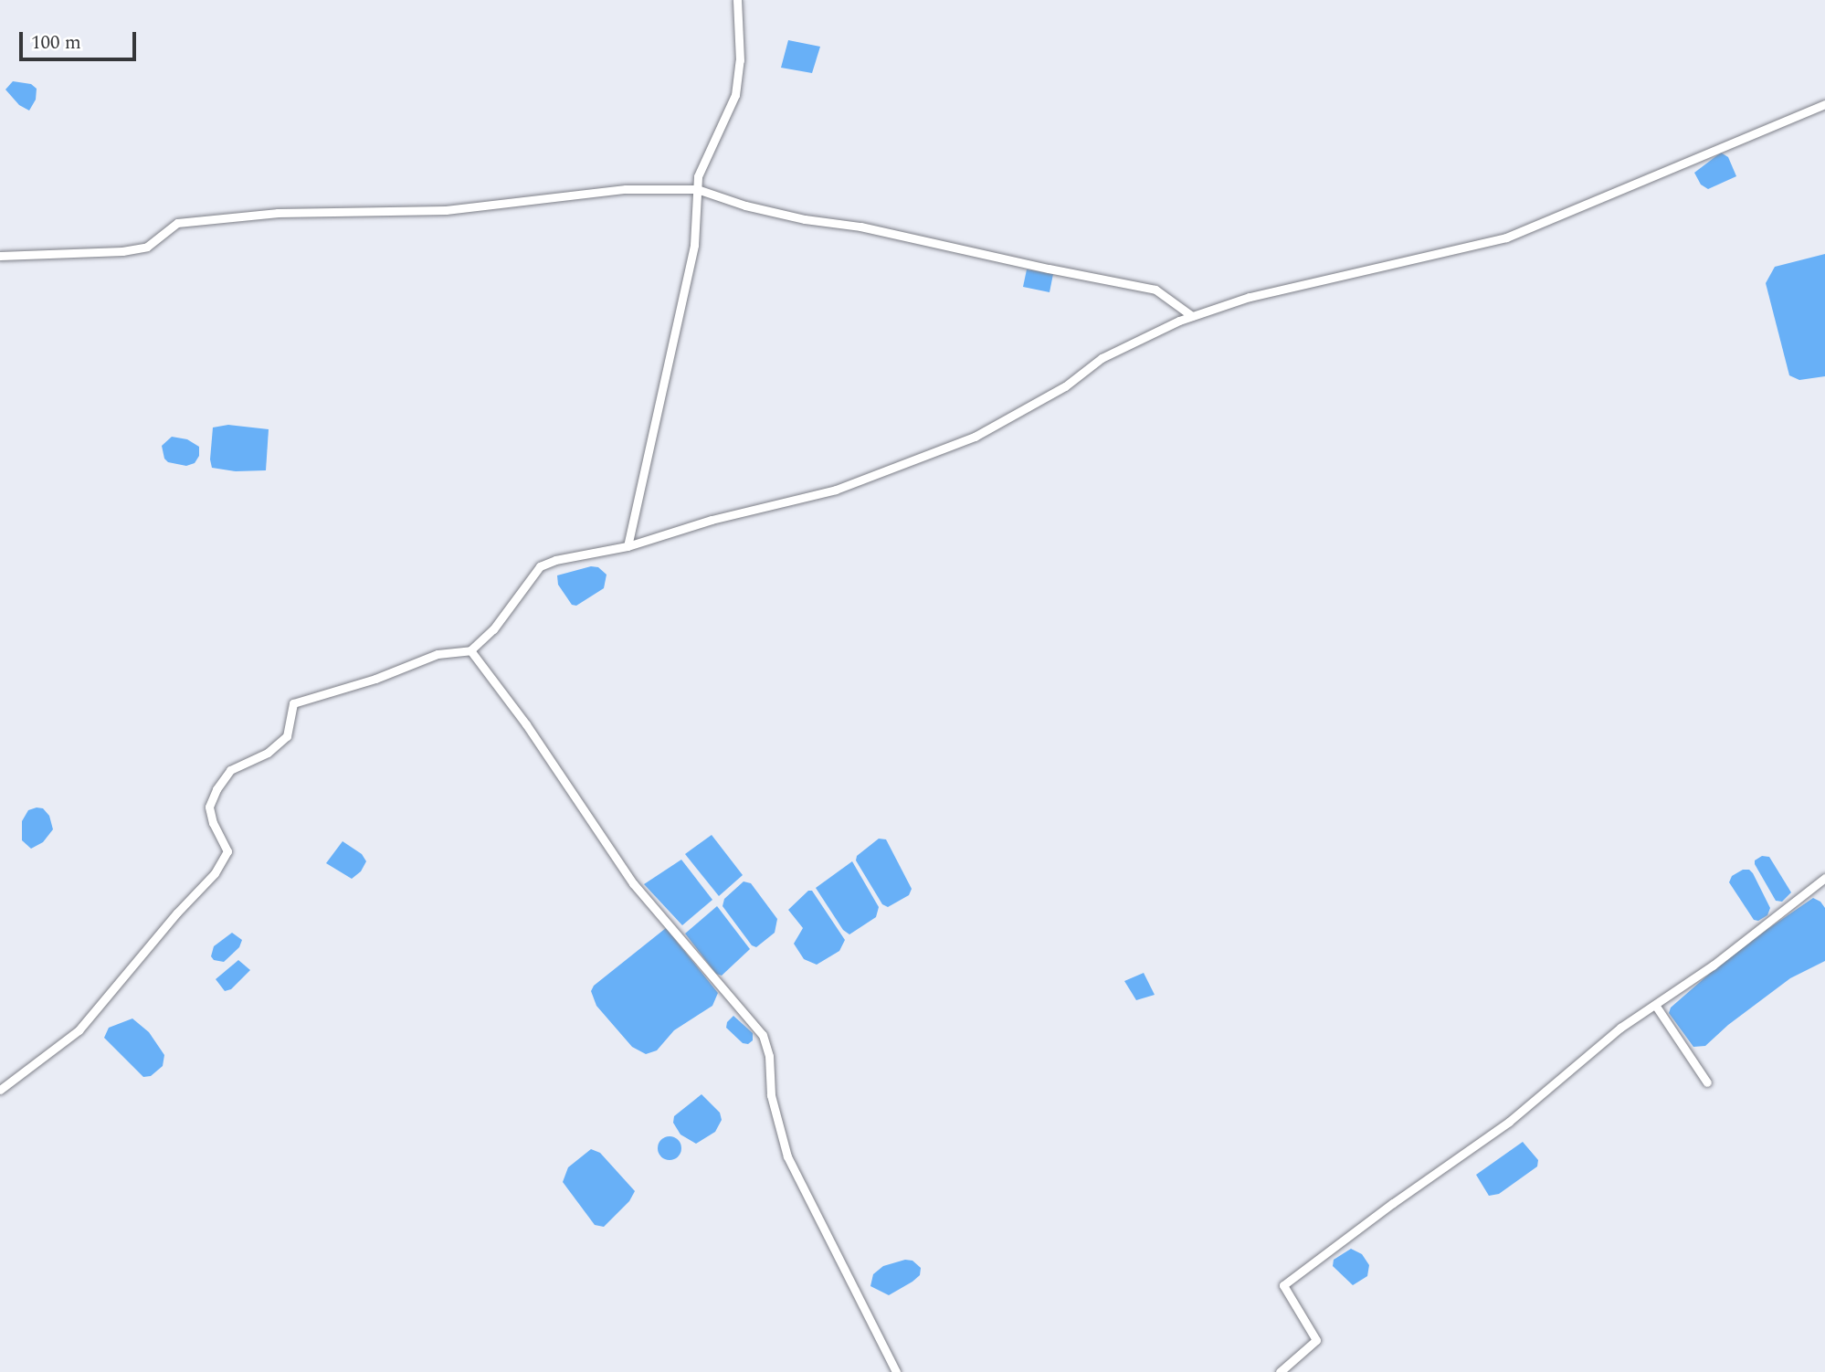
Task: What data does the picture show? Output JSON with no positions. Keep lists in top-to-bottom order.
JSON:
{
  "scale_bar": "100 m"
}
